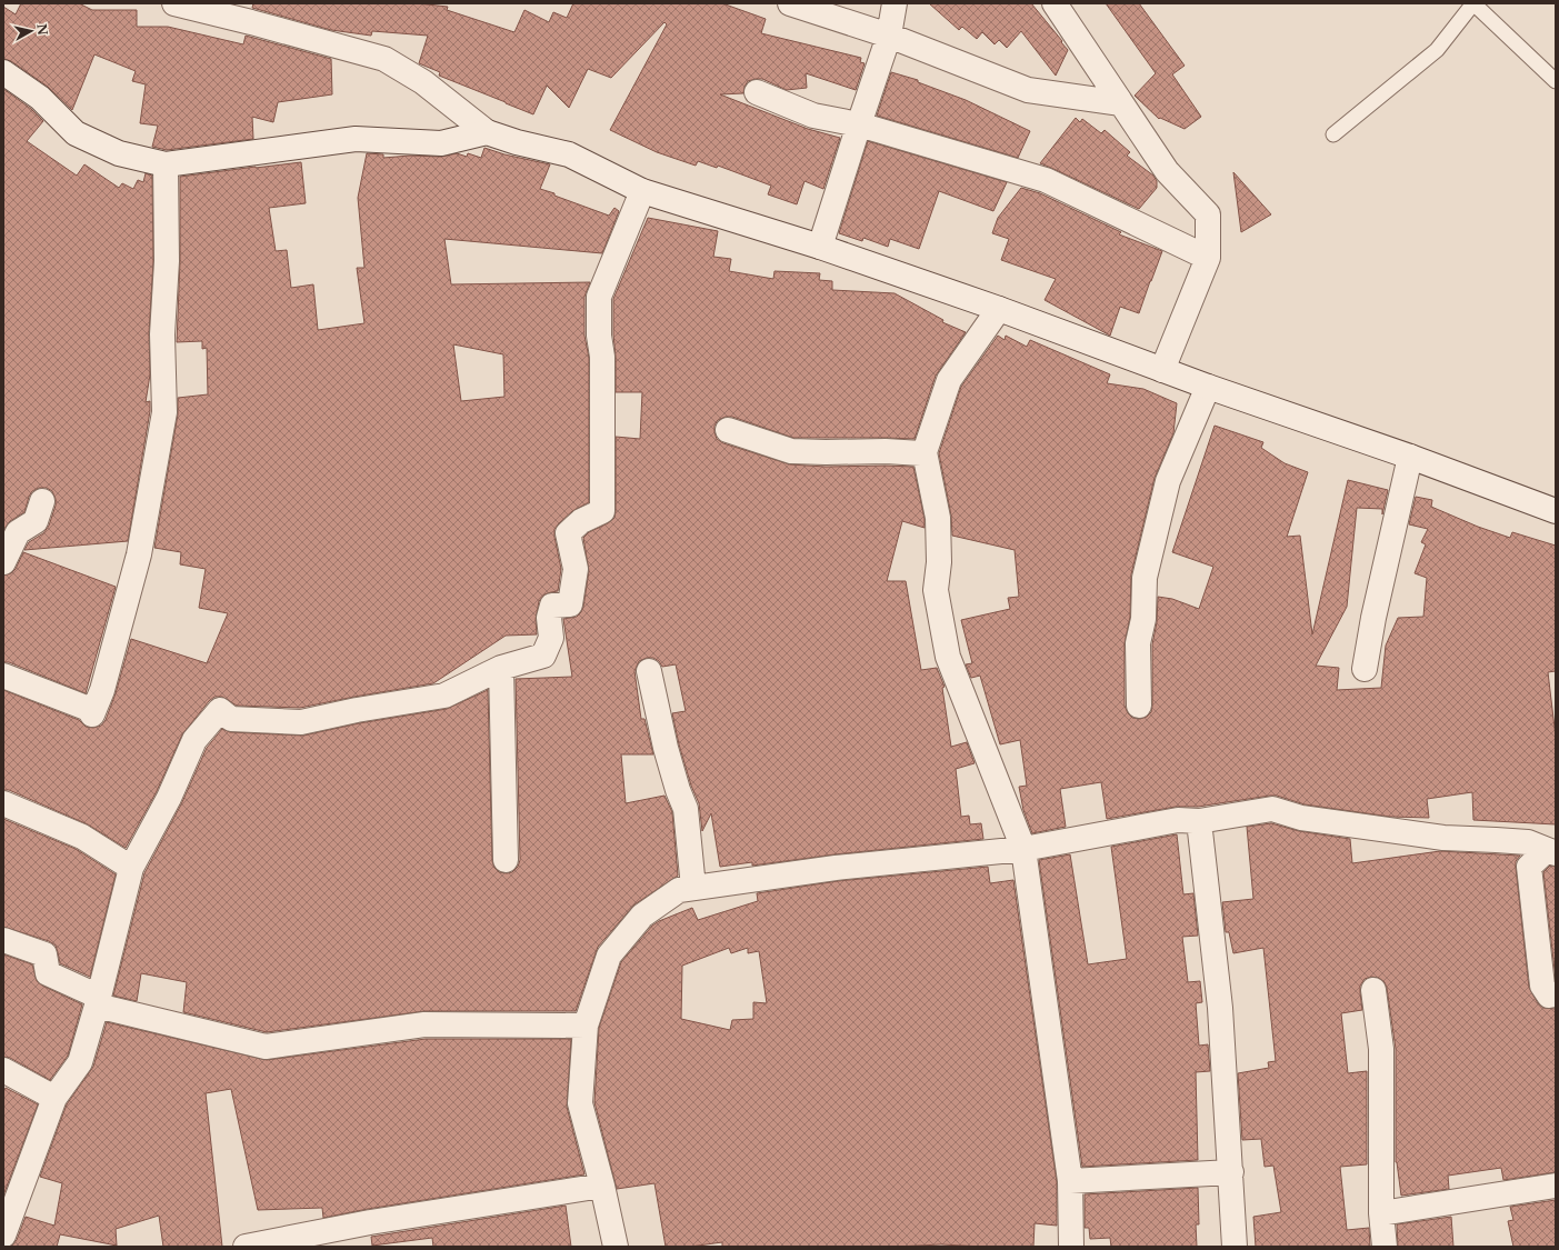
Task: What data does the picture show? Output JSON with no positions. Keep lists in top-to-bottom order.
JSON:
{
  "north": "right"
}
